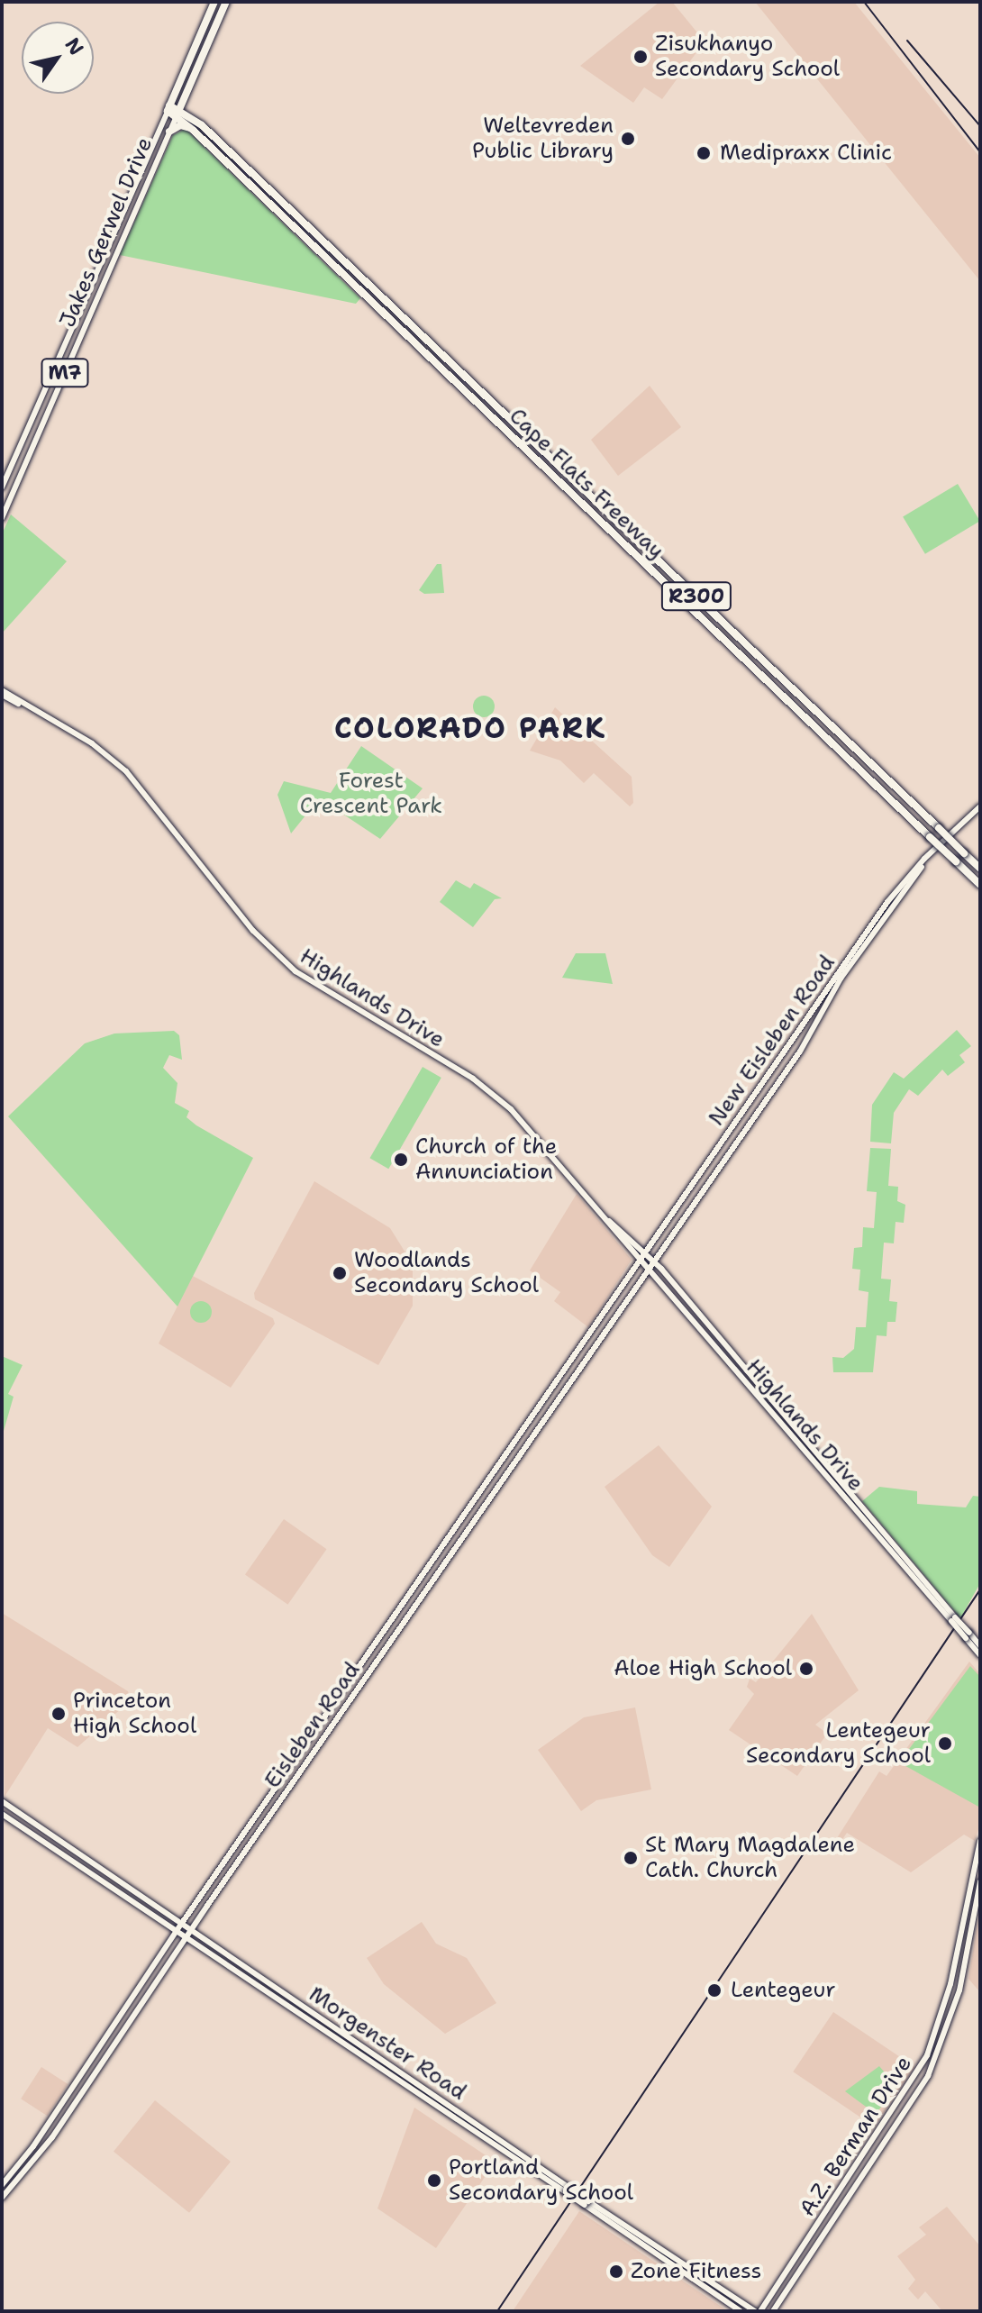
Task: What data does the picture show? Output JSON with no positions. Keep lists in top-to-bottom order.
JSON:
{
  "streets": {
    "highway": [
      "Jakes Gerwel Drive",
      "M7",
      "Cape Flats Freeway",
      "R300"
    ],
    "main road": [
      "Highlands Drive",
      "New Eisleben Road",
      "Eisleben Road",
      "Morgenster Road",
      "A.Z. Berman Drive"
    ]
  },
  "crossings": [
    ["Jakes Gerwel Drive", "Cape Flats Freeway"],
    ["Highlands Drive", "New Eisleben Road"],
    ["Highlands Drive", "Eisleben Road"],
    ["New Eisleben Road", "Eisleben Road"],
    ["Eisleben Road", "Morgenster Road"],
    ["Morgenster Road", "A.Z. Berman Drive"]
  ],
  "districts": ["COLORADO PARK"],
  "parks": ["Forest Crescent Park"],
  "places": [
    "Zisukhanyo Secondary School",
    "Weltevreden Public Library",
    "Medipraxx Clinic",
    "Church of the Annunciation",
    "Woodlands Secondary School",
    "Aloe High School",
    "Princeton High School",
    "Lentegeur Secondary School",
    "St Mary Magdalene Cath. Church",
    "Lentegeur",
    "Portland Secondary School",
    "Zone Fitness"
  ],
  "north": "top right"
}
